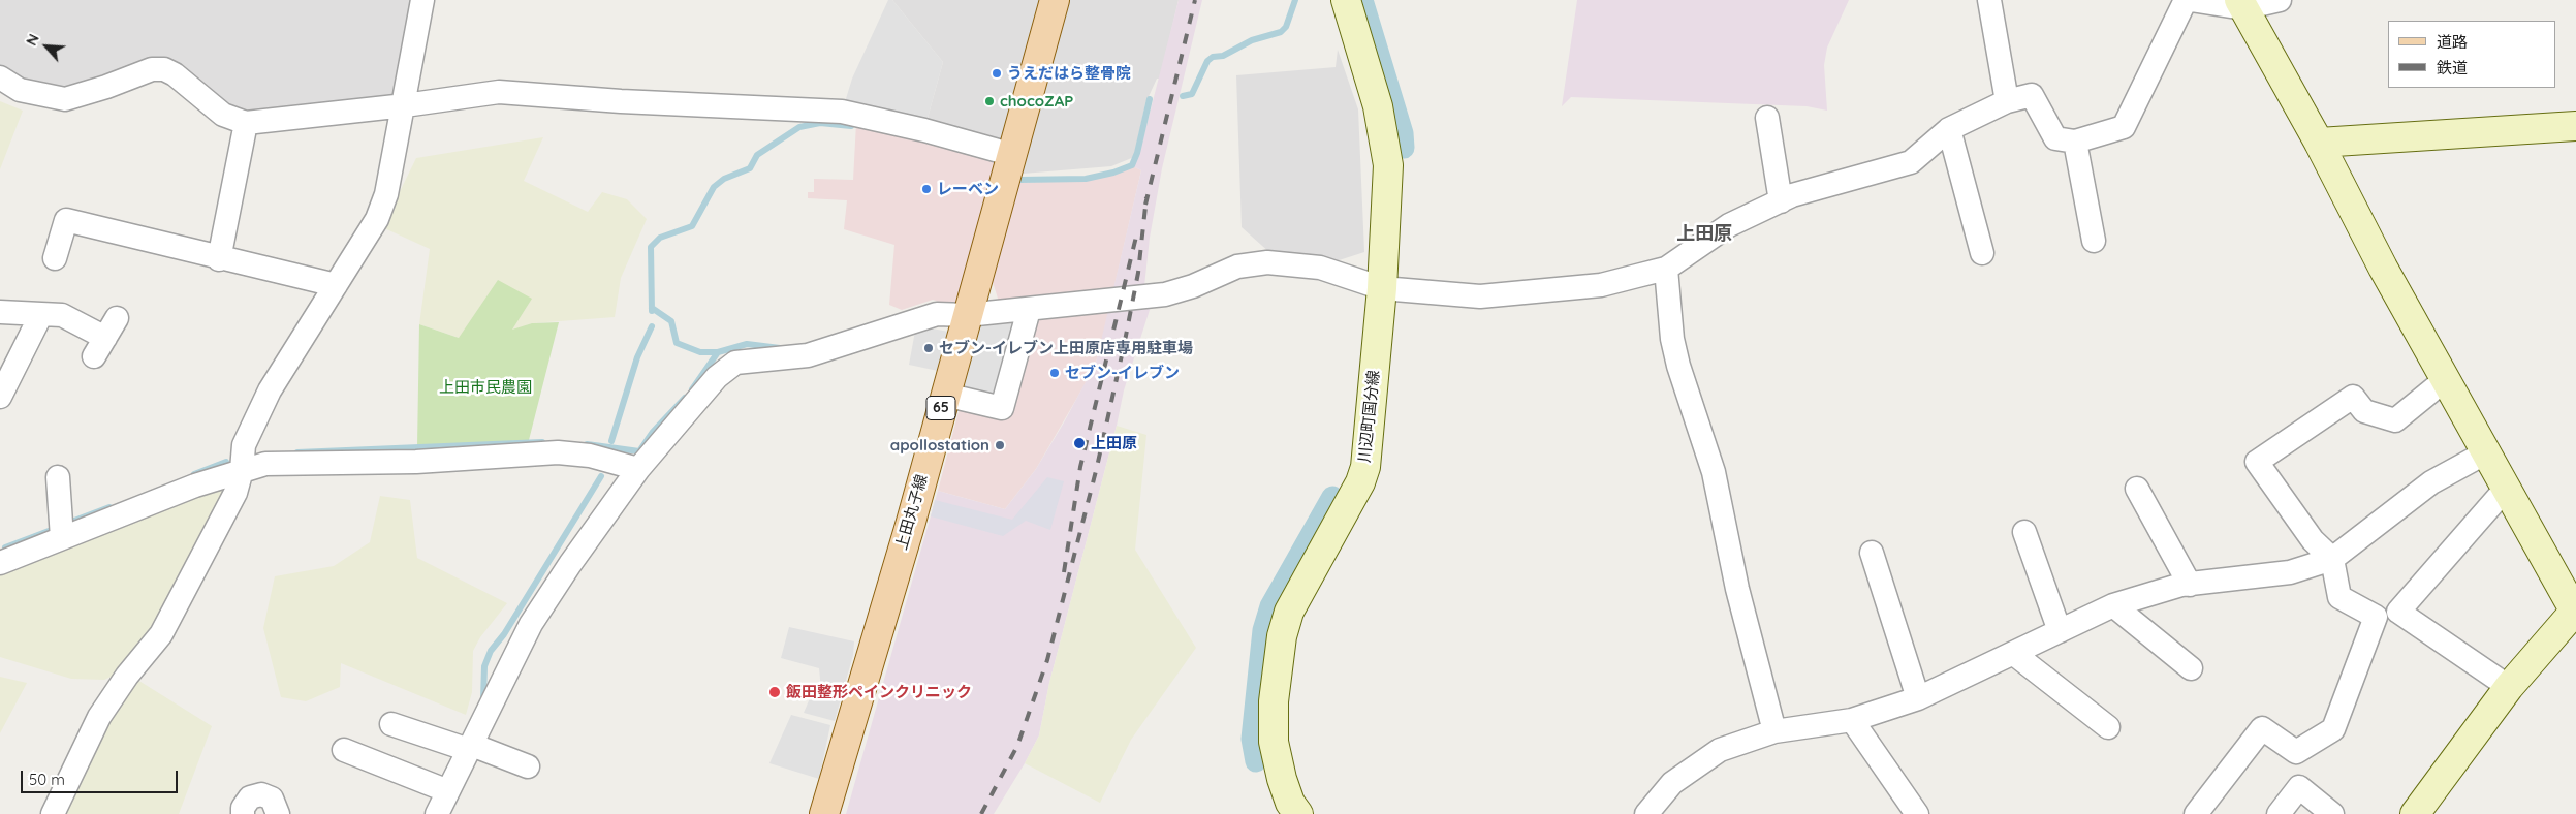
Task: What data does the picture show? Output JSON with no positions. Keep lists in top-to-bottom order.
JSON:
{
  "streets": {
    "main road": ["65", "上田丸子線"],
    "street": ["川辺町国分線"]
  },
  "districts": ["上田原"],
  "parks": ["上田市民農園"],
  "places": [
    "うえだはら整骨院",
    "chocoZAP",
    "レーベン",
    "セブン-イレブン上田原店専用駐車場",
    "セブン-イレブン",
    "上田原",
    "apollostation",
    "飯田整形ペインクリニック"
  ],
  "legend": ["道路", "鉄道"],
  "scale_bar": "50 m",
  "north": "top left"
}
